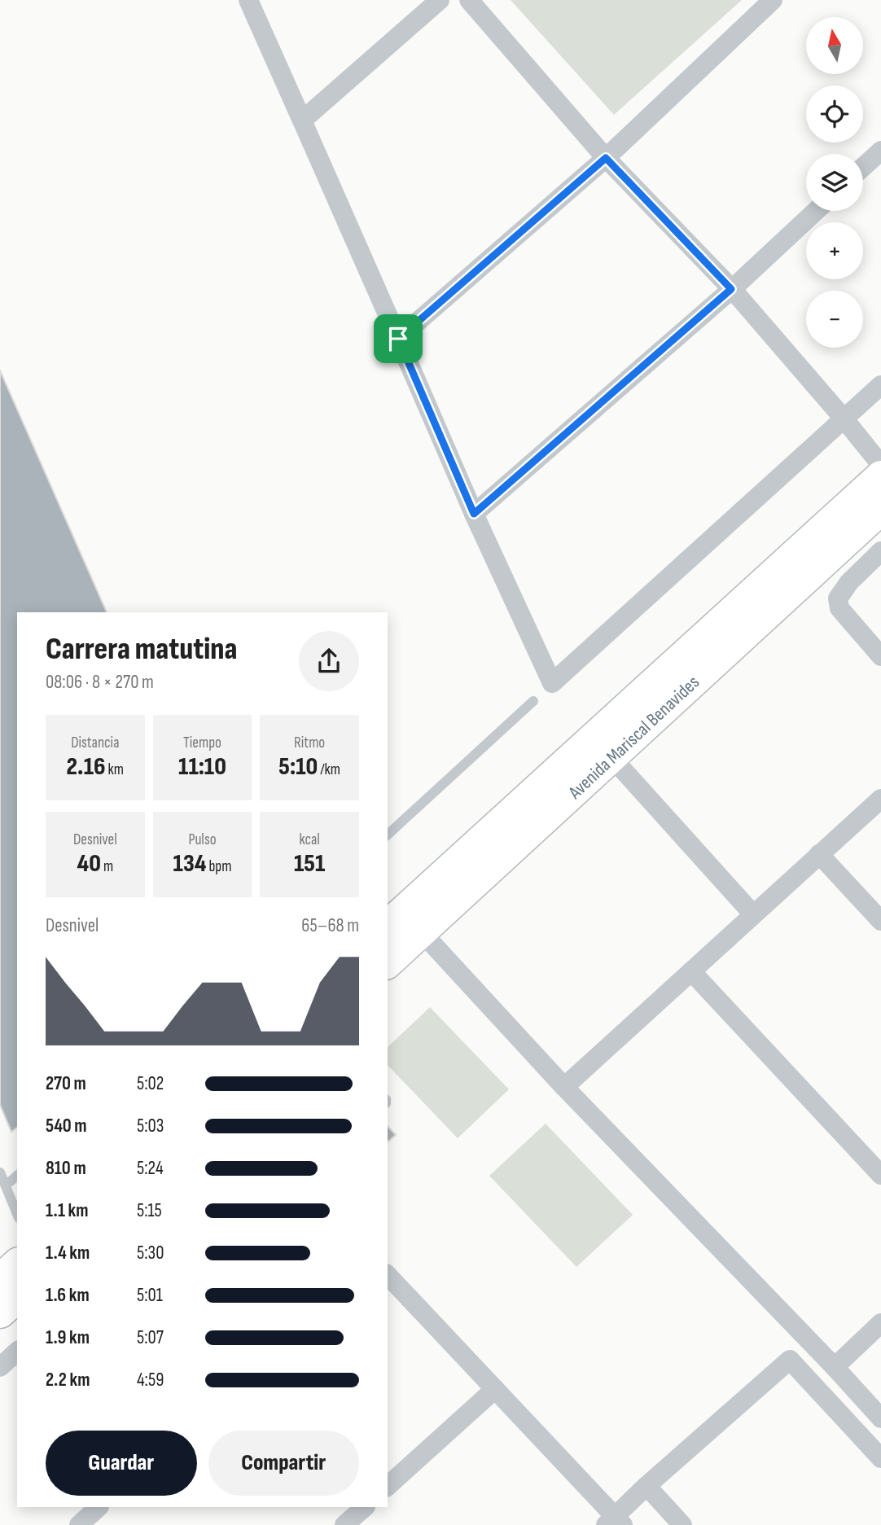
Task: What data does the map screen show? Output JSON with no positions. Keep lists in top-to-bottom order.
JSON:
{
  "streets": {
    "highway": ["Avenida Mariscal Benavides"]
  },
  "north": "top",
  "page": {
    "map_buttons": ["+", "−"],
    "heading": ["Carrera matutina", "08:06 · 8 × 270 m"],
    "stats": [
      ["Distancia", "2.16 km"],
      ["Tiempo", "11:10"],
      ["Ritmo", "5:10 /km"],
      ["Desnivel", "40 m"],
      ["Pulso", "134 bpm"],
      ["kcal", "151"]
    ],
    "chart": ["Desnivel", "65–68 m"],
    "list": [
      {
        "name": "270 m",
        "note": "5:02"
      },
      {
        "name": "540 m",
        "note": "5:03"
      },
      {
        "name": "810 m",
        "note": "5:24"
      },
      {
        "name": "1.1 km",
        "note": "5:15"
      },
      {
        "name": "1.4 km",
        "note": "5:30"
      },
      {
        "name": "1.6 km",
        "note": "5:01"
      },
      {
        "name": "1.9 km",
        "note": "5:07"
      },
      {
        "name": "2.2 km",
        "note": "4:59"
      }
    ],
    "buttons": ["Guardar", "Compartir"]
  }
}
